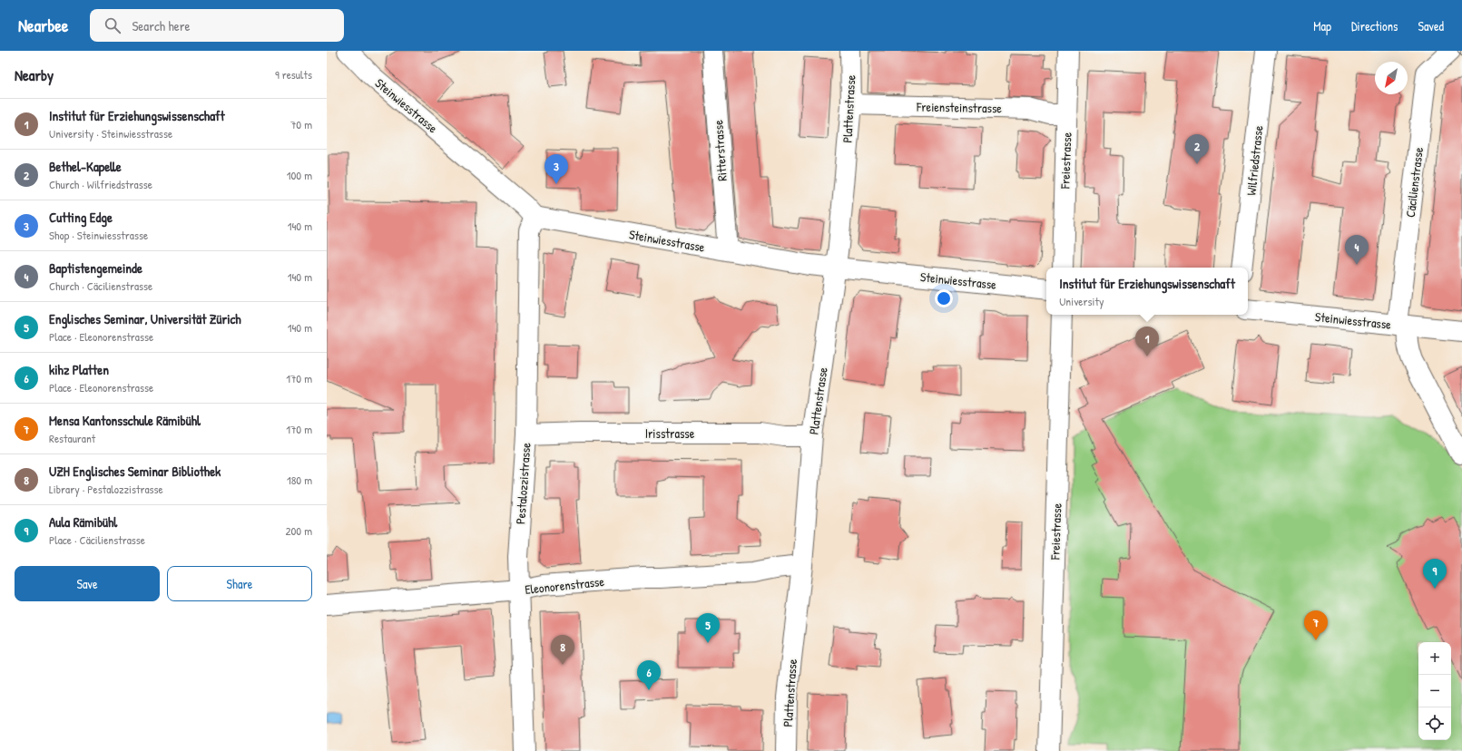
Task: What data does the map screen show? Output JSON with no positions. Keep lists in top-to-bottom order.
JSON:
{
  "streets": {
    "street": [
      "Steinwiesstrasse",
      "Freiensteinstrasse",
      "Plattenstrasse",
      "Ritterstrasse",
      "Freiestrasse",
      "Wilfriedstrasse",
      "Cäcilienstrasse",
      "Irisstrasse",
      "Pestalozzistrasse",
      "Eleonorenstrasse"
    ]
  },
  "crossings": [
    ["Steinwiesstrasse", "Plattenstrasse"],
    ["Steinwiesstrasse", "Ritterstrasse"],
    ["Steinwiesstrasse", "Cäcilienstrasse"],
    ["Steinwiesstrasse", "Pestalozzistrasse"],
    ["Freiensteinstrasse", "Plattenstrasse"],
    ["Freiensteinstrasse", "Freiestrasse"],
    ["Plattenstrasse", "Irisstrasse"],
    ["Plattenstrasse", "Eleonorenstrasse"],
    ["Irisstrasse", "Pestalozzistrasse"],
    ["Pestalozzistrasse", "Eleonorenstrasse"]
  ],
  "north": "bottom left",
  "page": {
    "header": "Nearbee",
    "search": "Search here",
    "nav": ["Map", "Directions", "Saved"],
    "heading": ["Nearby", "9 results"],
    "list": [
      {
        "mark": "1",
        "name": "Institut für Erziehungswissenschaft",
        "note": "University · Steinwiesstrasse",
        "value": "70 m"
      },
      {
        "mark": "2",
        "name": "Bethel-Kapelle",
        "note": "Church · Wilfriedstrasse",
        "value": "100 m"
      },
      {
        "mark": "3",
        "name": "Cutting Edge",
        "note": "Shop · Steinwiesstrasse",
        "value": "140 m"
      },
      {
        "mark": "4",
        "name": "Baptistengemeinde",
        "note": "Church · Cäcilienstrasse",
        "value": "140 m"
      },
      {
        "mark": "5",
        "name": "Englisches Seminar, Universität Zürich",
        "note": "Place · Eleonorenstrasse",
        "value": "140 m"
      },
      {
        "mark": "6",
        "name": "kihz Platten",
        "note": "Place · Eleonorenstrasse",
        "value": "170 m"
      },
      {
        "mark": "7",
        "name": "Mensa Kantonsschule Rämibühl",
        "note": "Restaurant",
        "value": "170 m"
      },
      {
        "mark": "8",
        "name": "UZH Englisches Seminar Bibliothek",
        "note": "Library · Pestalozzistrasse",
        "value": "180 m"
      },
      {
        "mark": "9",
        "name": "Aula Rämibühl",
        "note": "Place · Cäcilienstrasse",
        "value": "200 m"
      }
    ],
    "pins": [
      "2",
      "3",
      "4",
      "1",
      "9",
      "7",
      "5",
      "8",
      "6"
    ],
    "popup": ["Institut für Erziehungswissenschaft", "University"],
    "buttons": ["Save", "Share"],
    "map_buttons": ["+", "−"]
  }
}
